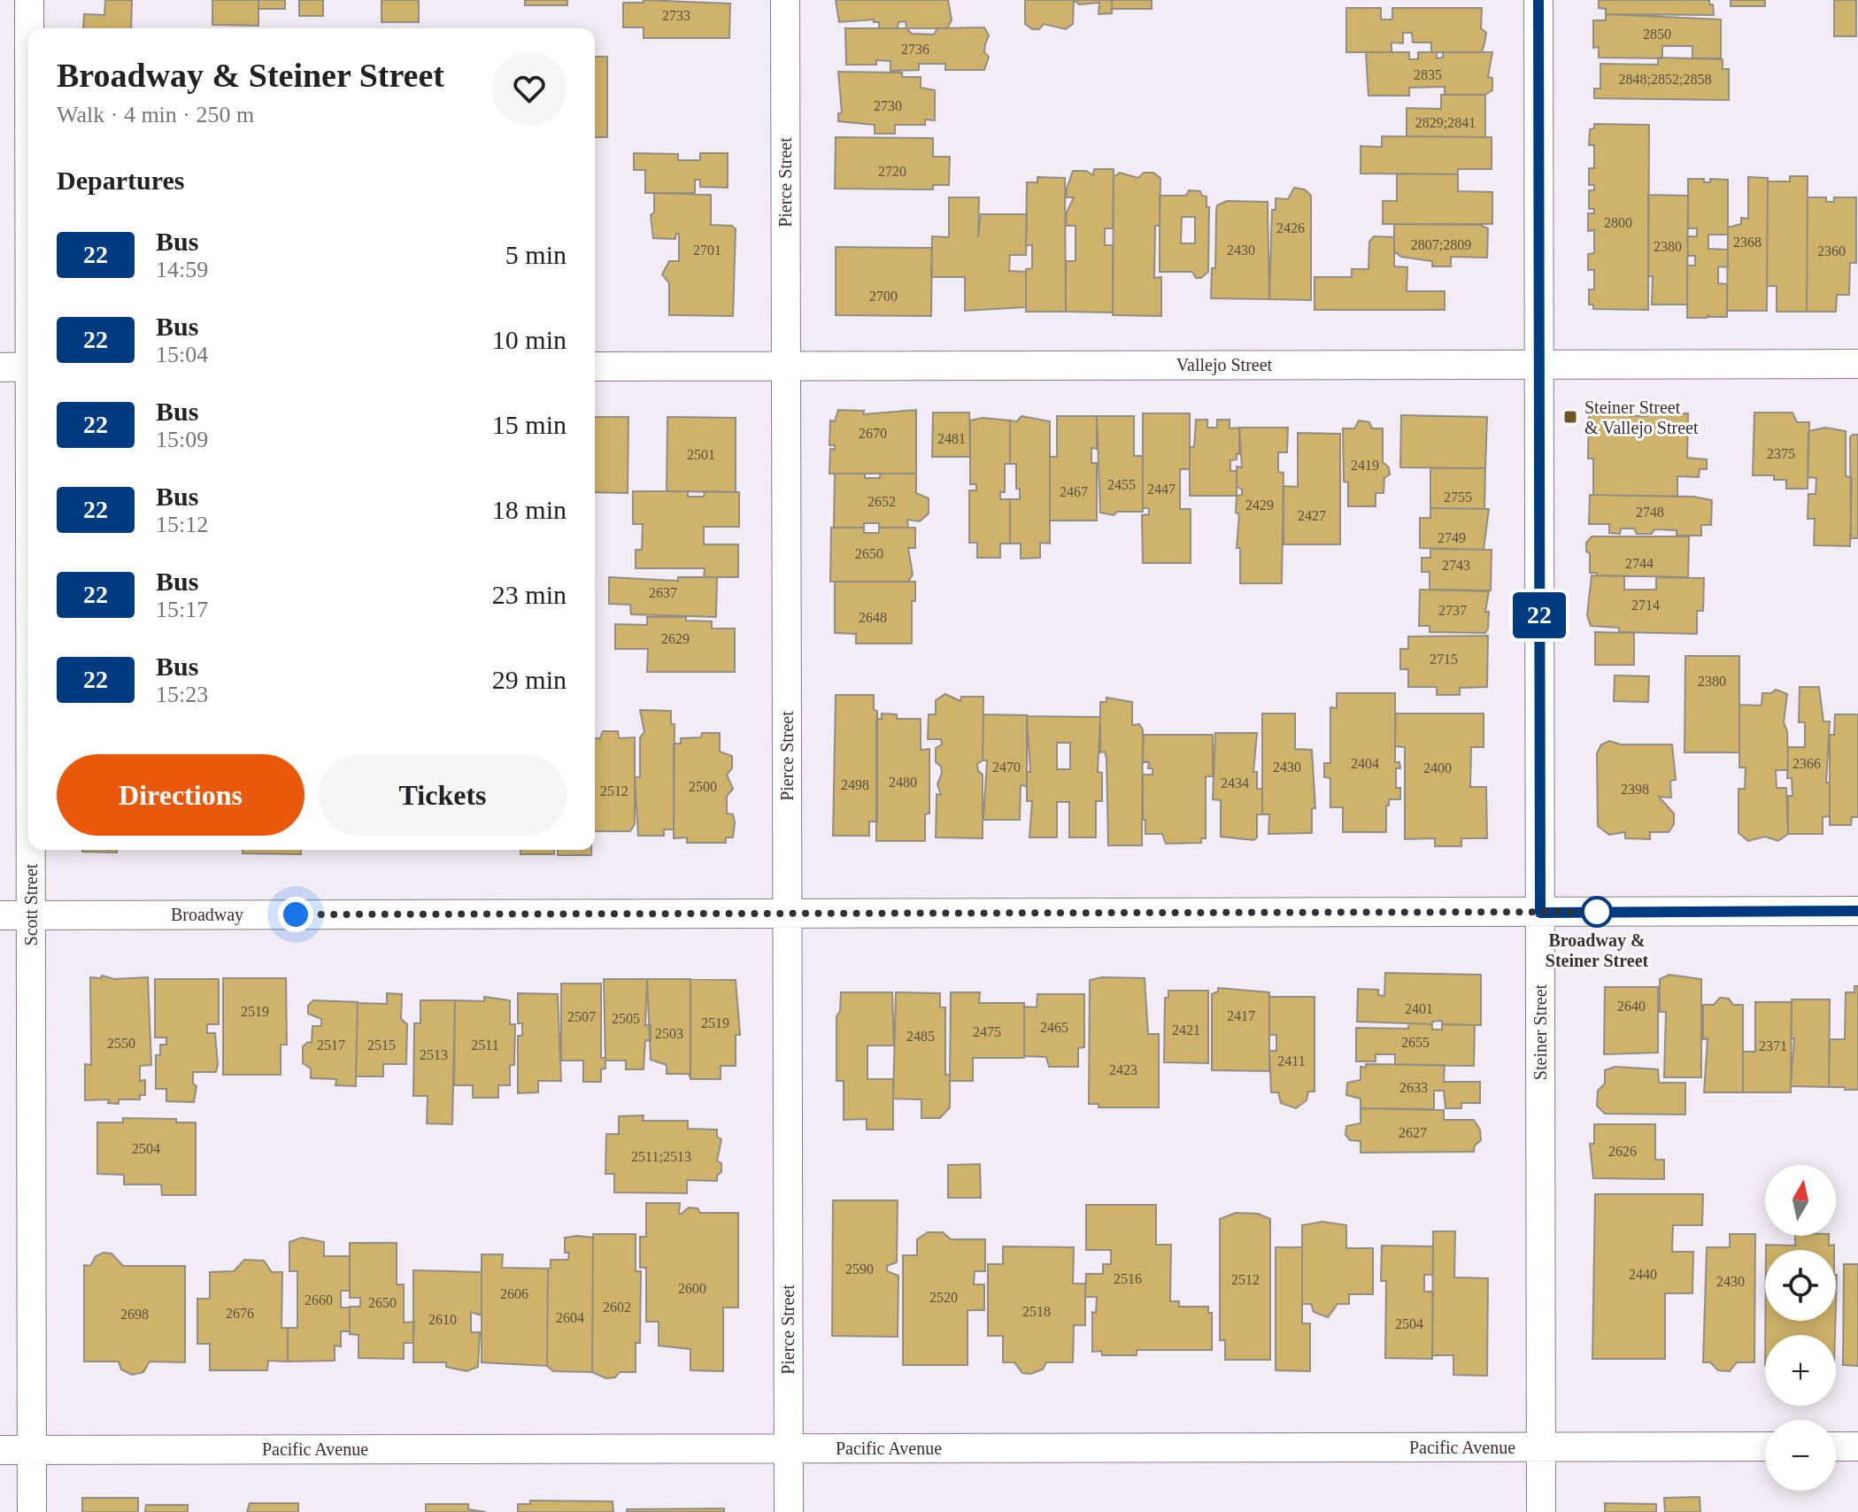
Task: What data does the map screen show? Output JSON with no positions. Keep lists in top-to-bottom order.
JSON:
{
  "streets": {
    "street": [
      "Pierce Street",
      "Vallejo Street",
      "Scott Street",
      "Broadway",
      "Steiner Street",
      "Pacific Avenue"
    ]
  },
  "crossings": [
    ["Pierce Street", "Vallejo Street"],
    ["Pierce Street", "Broadway"],
    ["Pierce Street", "Pacific Avenue"],
    ["Vallejo Street", "Steiner Street"],
    ["Scott Street", "Broadway"],
    ["Scott Street", "Pacific Avenue"],
    ["Broadway", "Steiner Street"],
    ["Steiner Street", "Pacific Avenue"]
  ],
  "places": {
    "transit": ["Steiner Street & Vallejo Street"],
    "other": ["Broadway & Steiner Street"]
  },
  "lines": ["bus line 22"],
  "house_numbers": [
    "2733",
    "2850",
    "2736",
    "2835",
    "2848;2852;2858",
    "2730",
    "2829;2841",
    "2720",
    "2800",
    "2426",
    "2368",
    "2807;2809",
    "2380",
    "2701",
    "2430",
    "2360",
    "2700",
    "2670",
    "2481",
    "2375",
    "2501",
    "2419",
    "2455",
    "2447",
    "2467",
    "2755",
    "2652",
    "2429",
    "2748",
    "2427",
    "2749",
    "2650",
    "2744",
    "2743",
    "2637",
    "2714",
    "2737",
    "2648",
    "2629",
    "2715",
    "2380",
    "2404",
    "2366",
    "2470",
    "2430",
    "2400",
    "2480",
    "2434",
    "2498",
    "2500",
    "2398",
    "2512",
    "2640",
    "2401",
    "2519",
    "2417",
    "2507",
    "2505",
    "2519",
    "2465",
    "2421",
    "2475",
    "2503",
    "2485",
    "2655",
    "2550",
    "2517",
    "2515",
    "2511",
    "2371",
    "2513",
    "2411",
    "2423",
    "2633",
    "2627",
    "2504",
    "2626",
    "2511;2513",
    "2590",
    "2440",
    "2516",
    "2512",
    "2430",
    "2600",
    "2606",
    "2520",
    "2660",
    "2650",
    "2602",
    "2518",
    "2676",
    "2698",
    "2604",
    "2610",
    "2504"
  ],
  "north": "top",
  "page": {
    "on_map": "22",
    "heading": [
      ["Broadway & Steiner Street", "Walk · 4 min · 250 m"],
      "Departures"
    ],
    "list": [
      {
        "mark": "22",
        "name": "Bus",
        "note": "14:59",
        "value": "5 min"
      },
      {
        "mark": "22",
        "name": "Bus",
        "note": "15:04",
        "value": "10 min"
      },
      {
        "mark": "22",
        "name": "Bus",
        "note": "15:09",
        "value": "15 min"
      },
      {
        "mark": "22",
        "name": "Bus",
        "note": "15:12",
        "value": "18 min"
      },
      {
        "mark": "22",
        "name": "Bus",
        "note": "15:17",
        "value": "23 min"
      },
      {
        "mark": "22",
        "name": "Bus",
        "note": "15:23",
        "value": "29 min"
      }
    ],
    "buttons": ["Directions", "Tickets"],
    "map_buttons": ["+", "−"]
  }
}
